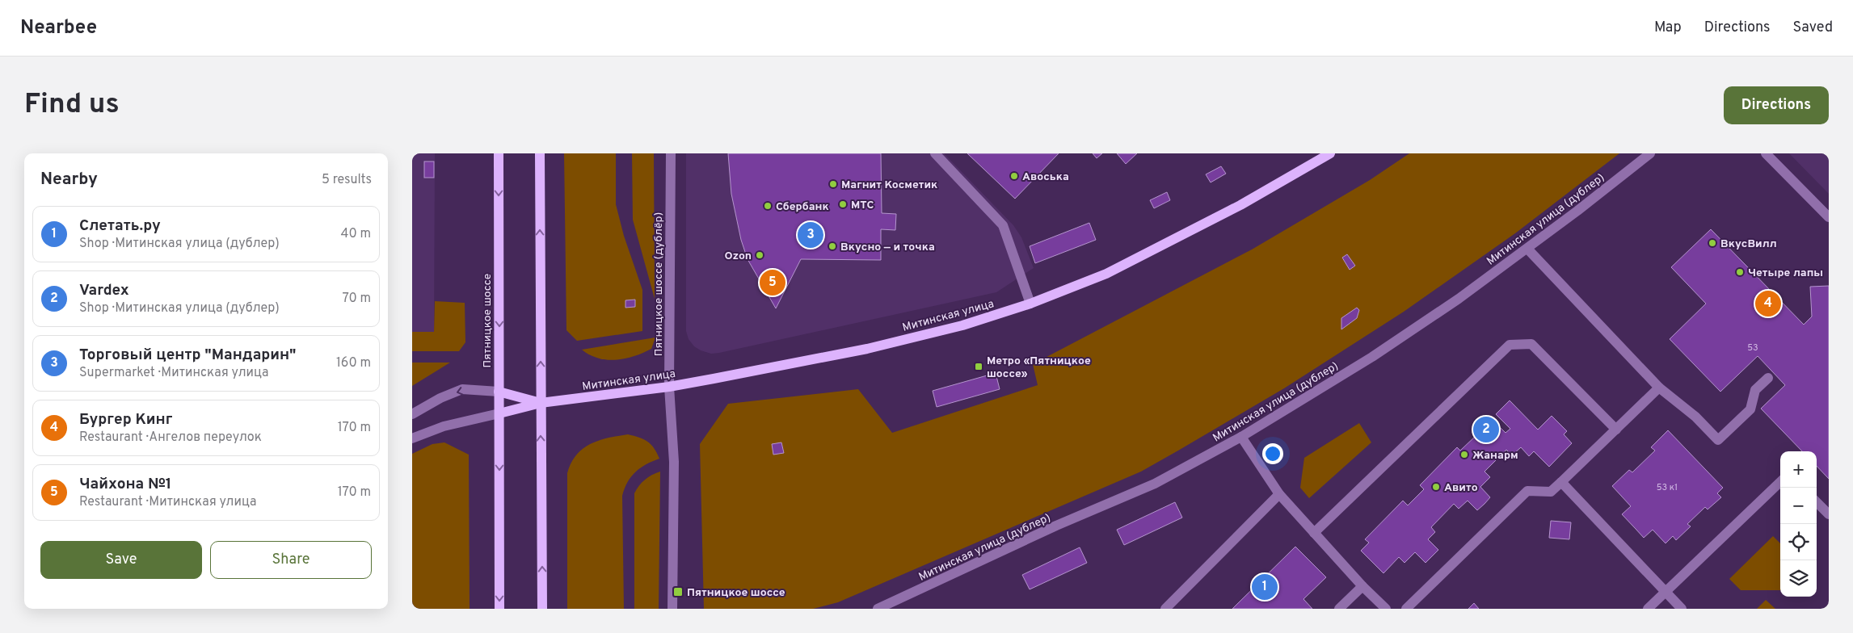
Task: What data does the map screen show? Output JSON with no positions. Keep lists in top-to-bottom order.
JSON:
{
  "streets": {
    "main road": ["Митинская улица", "Пятницкое шоссе"],
    "street": ["Митинская улица (дублер)", "Пятницкое шоссе (дублёр)"]
  },
  "crossings": [
    ["Пятницкое шоссе (дублёр)", "Митинская улица"],
    ["Митинская улица", "Пятницкое шоссе"]
  ],
  "places": {
    "other": [
      "Авоська",
      "Магнит Косметик",
      "МТС",
      "Сбербанк",
      "ВкусВилл",
      "Вкусно — и точка",
      "Ozon",
      "Четыре лапы",
      "Жанарм",
      "Авито"
    ],
    "transit": ["Метро «Пятницкое шоссе»", "Пятницкое шоссе"]
  },
  "house_numbers": ["53", "53 к1"],
  "page": {
    "header": "Nearbee",
    "nav": ["Map", "Directions", "Saved"],
    "buttons": [
      "Directions",
      ["Save", "Share"]
    ],
    "title": "Find us",
    "heading": ["Nearby", "5 results"],
    "list": [
      {
        "mark": "1",
        "name": "Слетать.ру",
        "note": "Shop · Митинская улица (дублер)",
        "value": "40 m"
      },
      {
        "mark": "2",
        "name": "Vardex",
        "note": "Shop · Митинская улица (дублер)",
        "value": "70 m"
      },
      {
        "mark": "3",
        "name": "Торговый центр \"Мандарин\"",
        "note": "Supermarket · Митинская улица",
        "value": "160 m"
      },
      {
        "mark": "4",
        "name": "Бургер Кинг",
        "note": "Restaurant · Ангелов переулок",
        "value": "170 m"
      },
      {
        "mark": "5",
        "name": "Чайхона №1",
        "note": "Restaurant · Митинская улица",
        "value": "170 m"
      }
    ],
    "pins": [
      "3",
      "5",
      "4",
      "2",
      "1"
    ],
    "map_buttons": ["+", "−"]
  }
}
